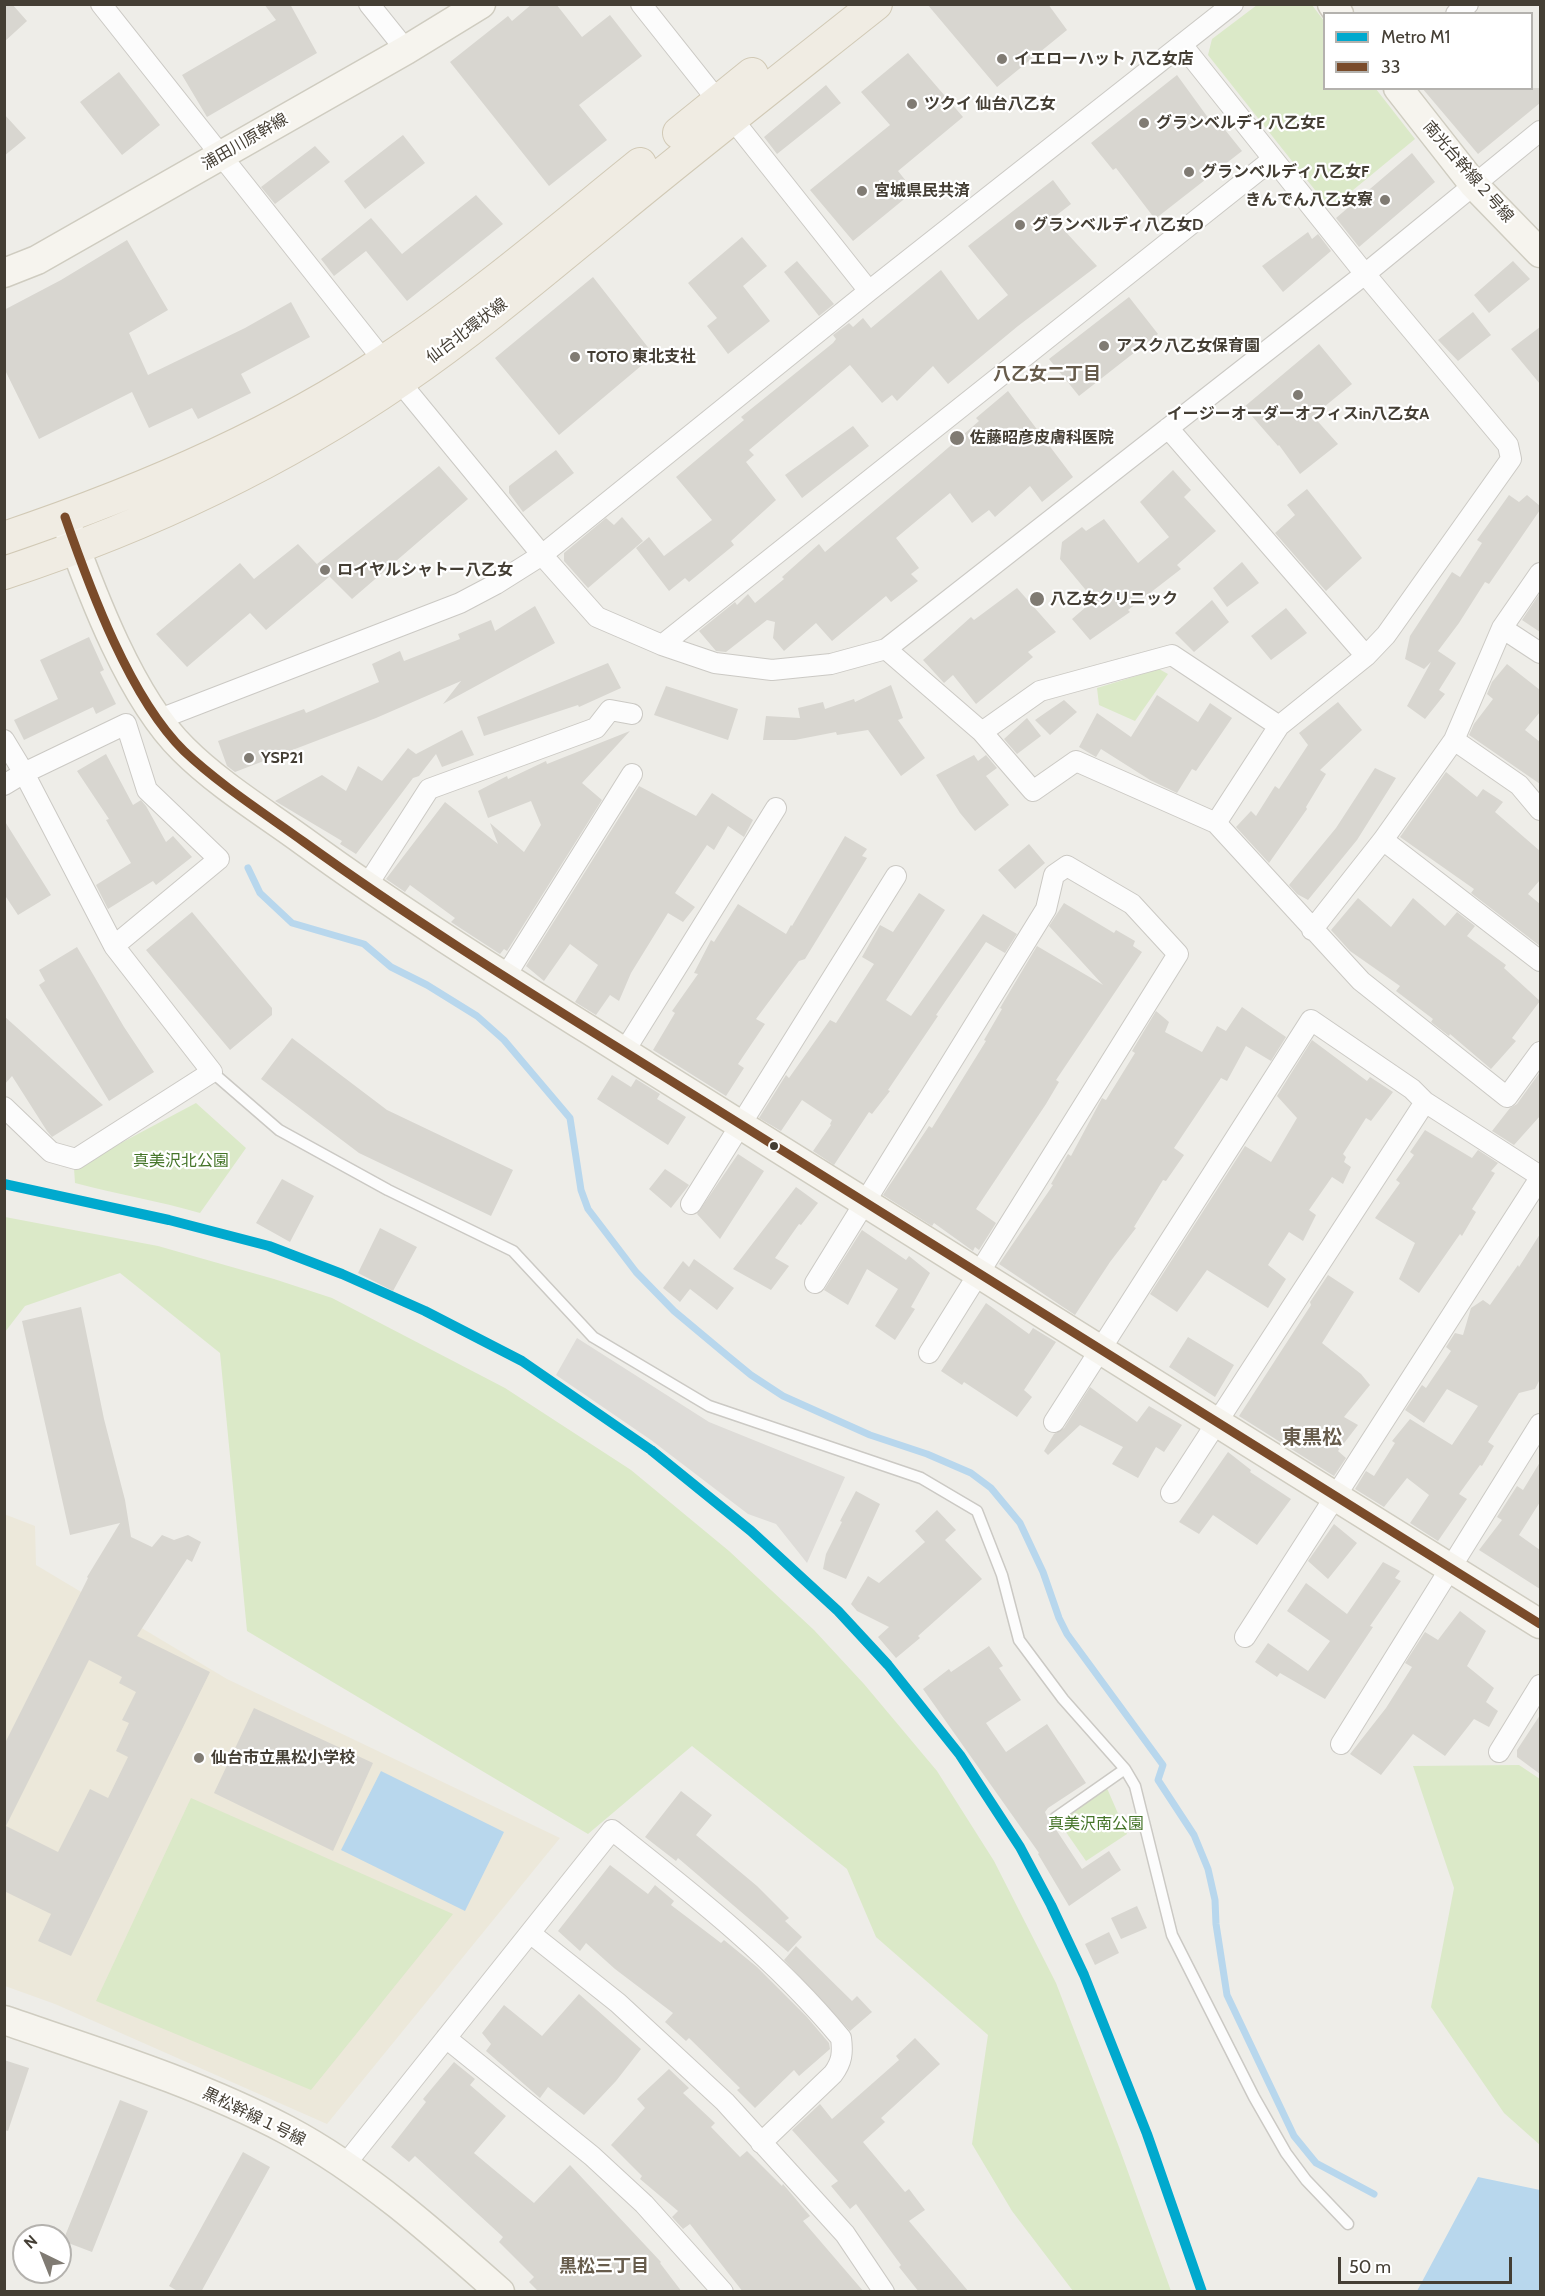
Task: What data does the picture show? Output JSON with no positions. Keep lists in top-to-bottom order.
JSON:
{
  "streets": {
    "main road": ["仙台北環状線"],
    "street": ["浦田川原幹線", "南光台幹線２号線", "黒松幹線１号線"]
  },
  "districts": ["八乙女二丁目", "東黒松", "黒松三丁目"],
  "parks": ["真美沢北公園", "真美沢南公園"],
  "places": [
    "イエローハット 八乙女店",
    "ツクイ 仙台八乙女",
    "グランベルディ八乙女E",
    "グランベルディ八乙女F",
    "宮城県民共済",
    "きんでん八乙女寮",
    "グランベルディ八乙女D",
    "アスク八乙女保育園",
    "TOTO 東北支社",
    "イージーオーダーオフィスin八乙女A",
    "佐藤昭彦皮膚科医院",
    "ロイヤルシャトー八乙女",
    "八乙女クリニック",
    "YSP21",
    "仙台市立黒松小学校"
  ],
  "lines": ["transit line 33", "metro line M1"],
  "legend": ["Metro M1", "33"],
  "scale_bar": "50 m",
  "north": "top left"
}
